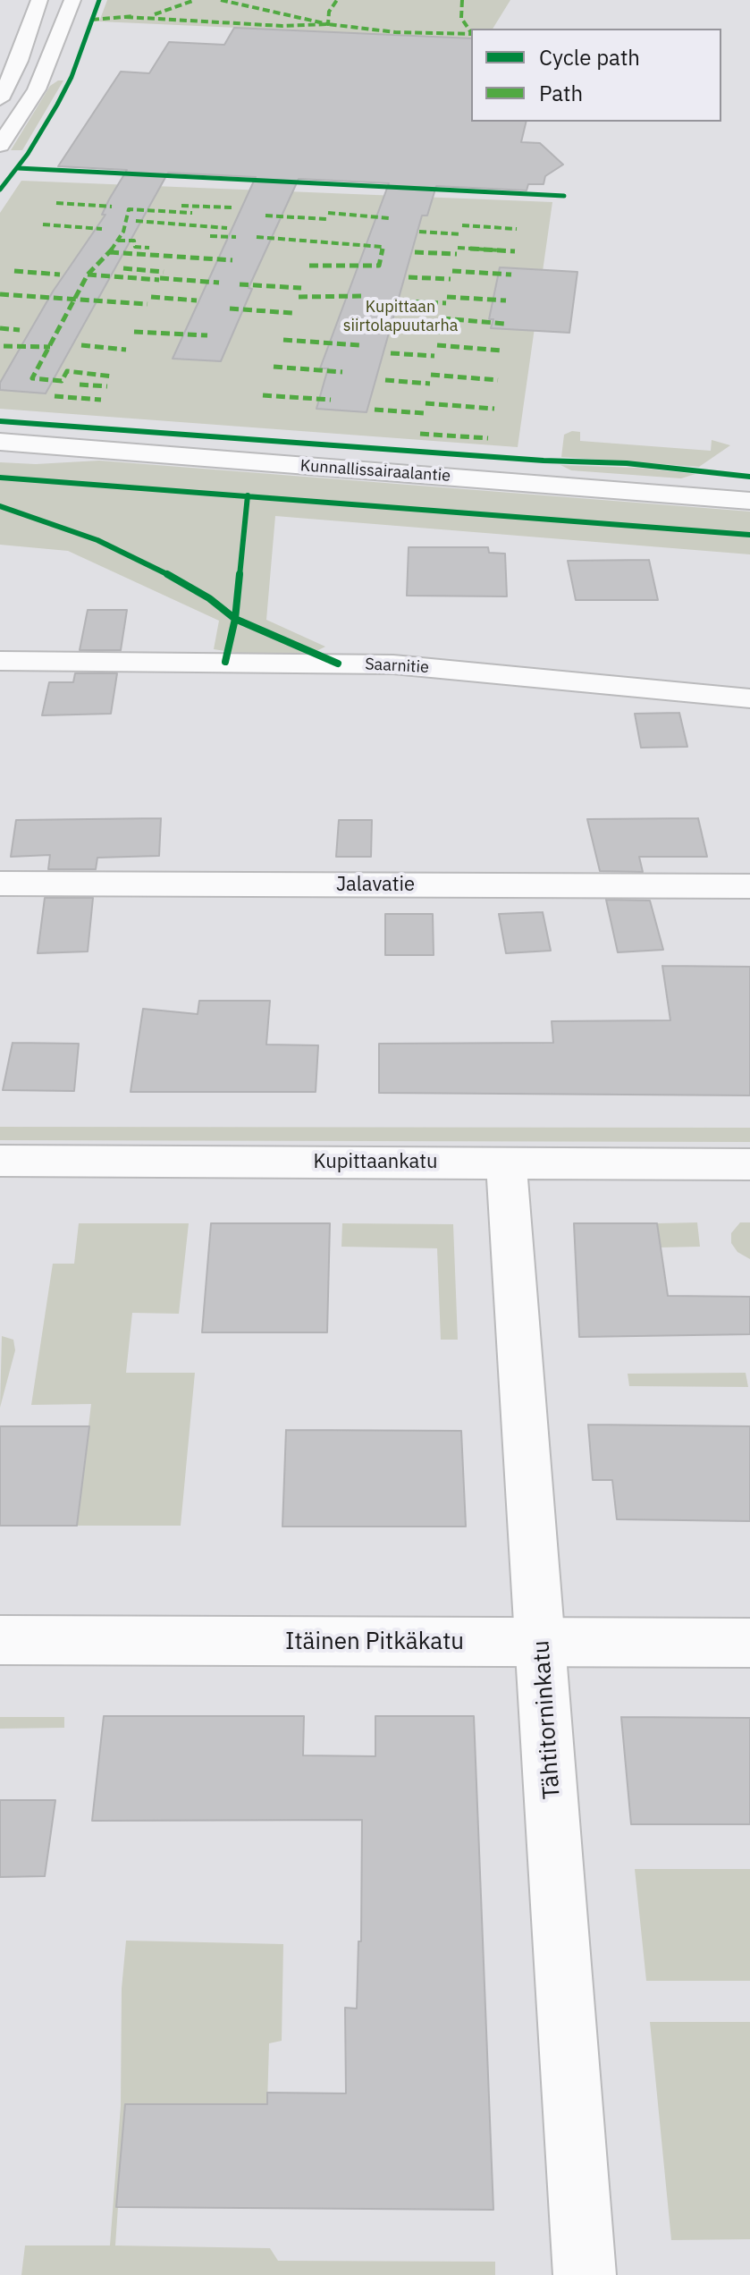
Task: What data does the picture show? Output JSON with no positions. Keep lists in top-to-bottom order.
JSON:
{
  "streets": {
    "street": [
      "Kunnallissairaalantie",
      "Saarnitie",
      "Jalavatie",
      "Kupittaankatu",
      "Itäinen Pitkäkatu",
      "Tähtitorninkatu"
    ]
  },
  "crossings": [
    ["Kupittaankatu", "Tähtitorninkatu"],
    ["Itäinen Pitkäkatu", "Tähtitorninkatu"]
  ],
  "parks": ["Kupittaan siirtolapuutarha"],
  "legend": ["Cycle path", "Path"]
}
